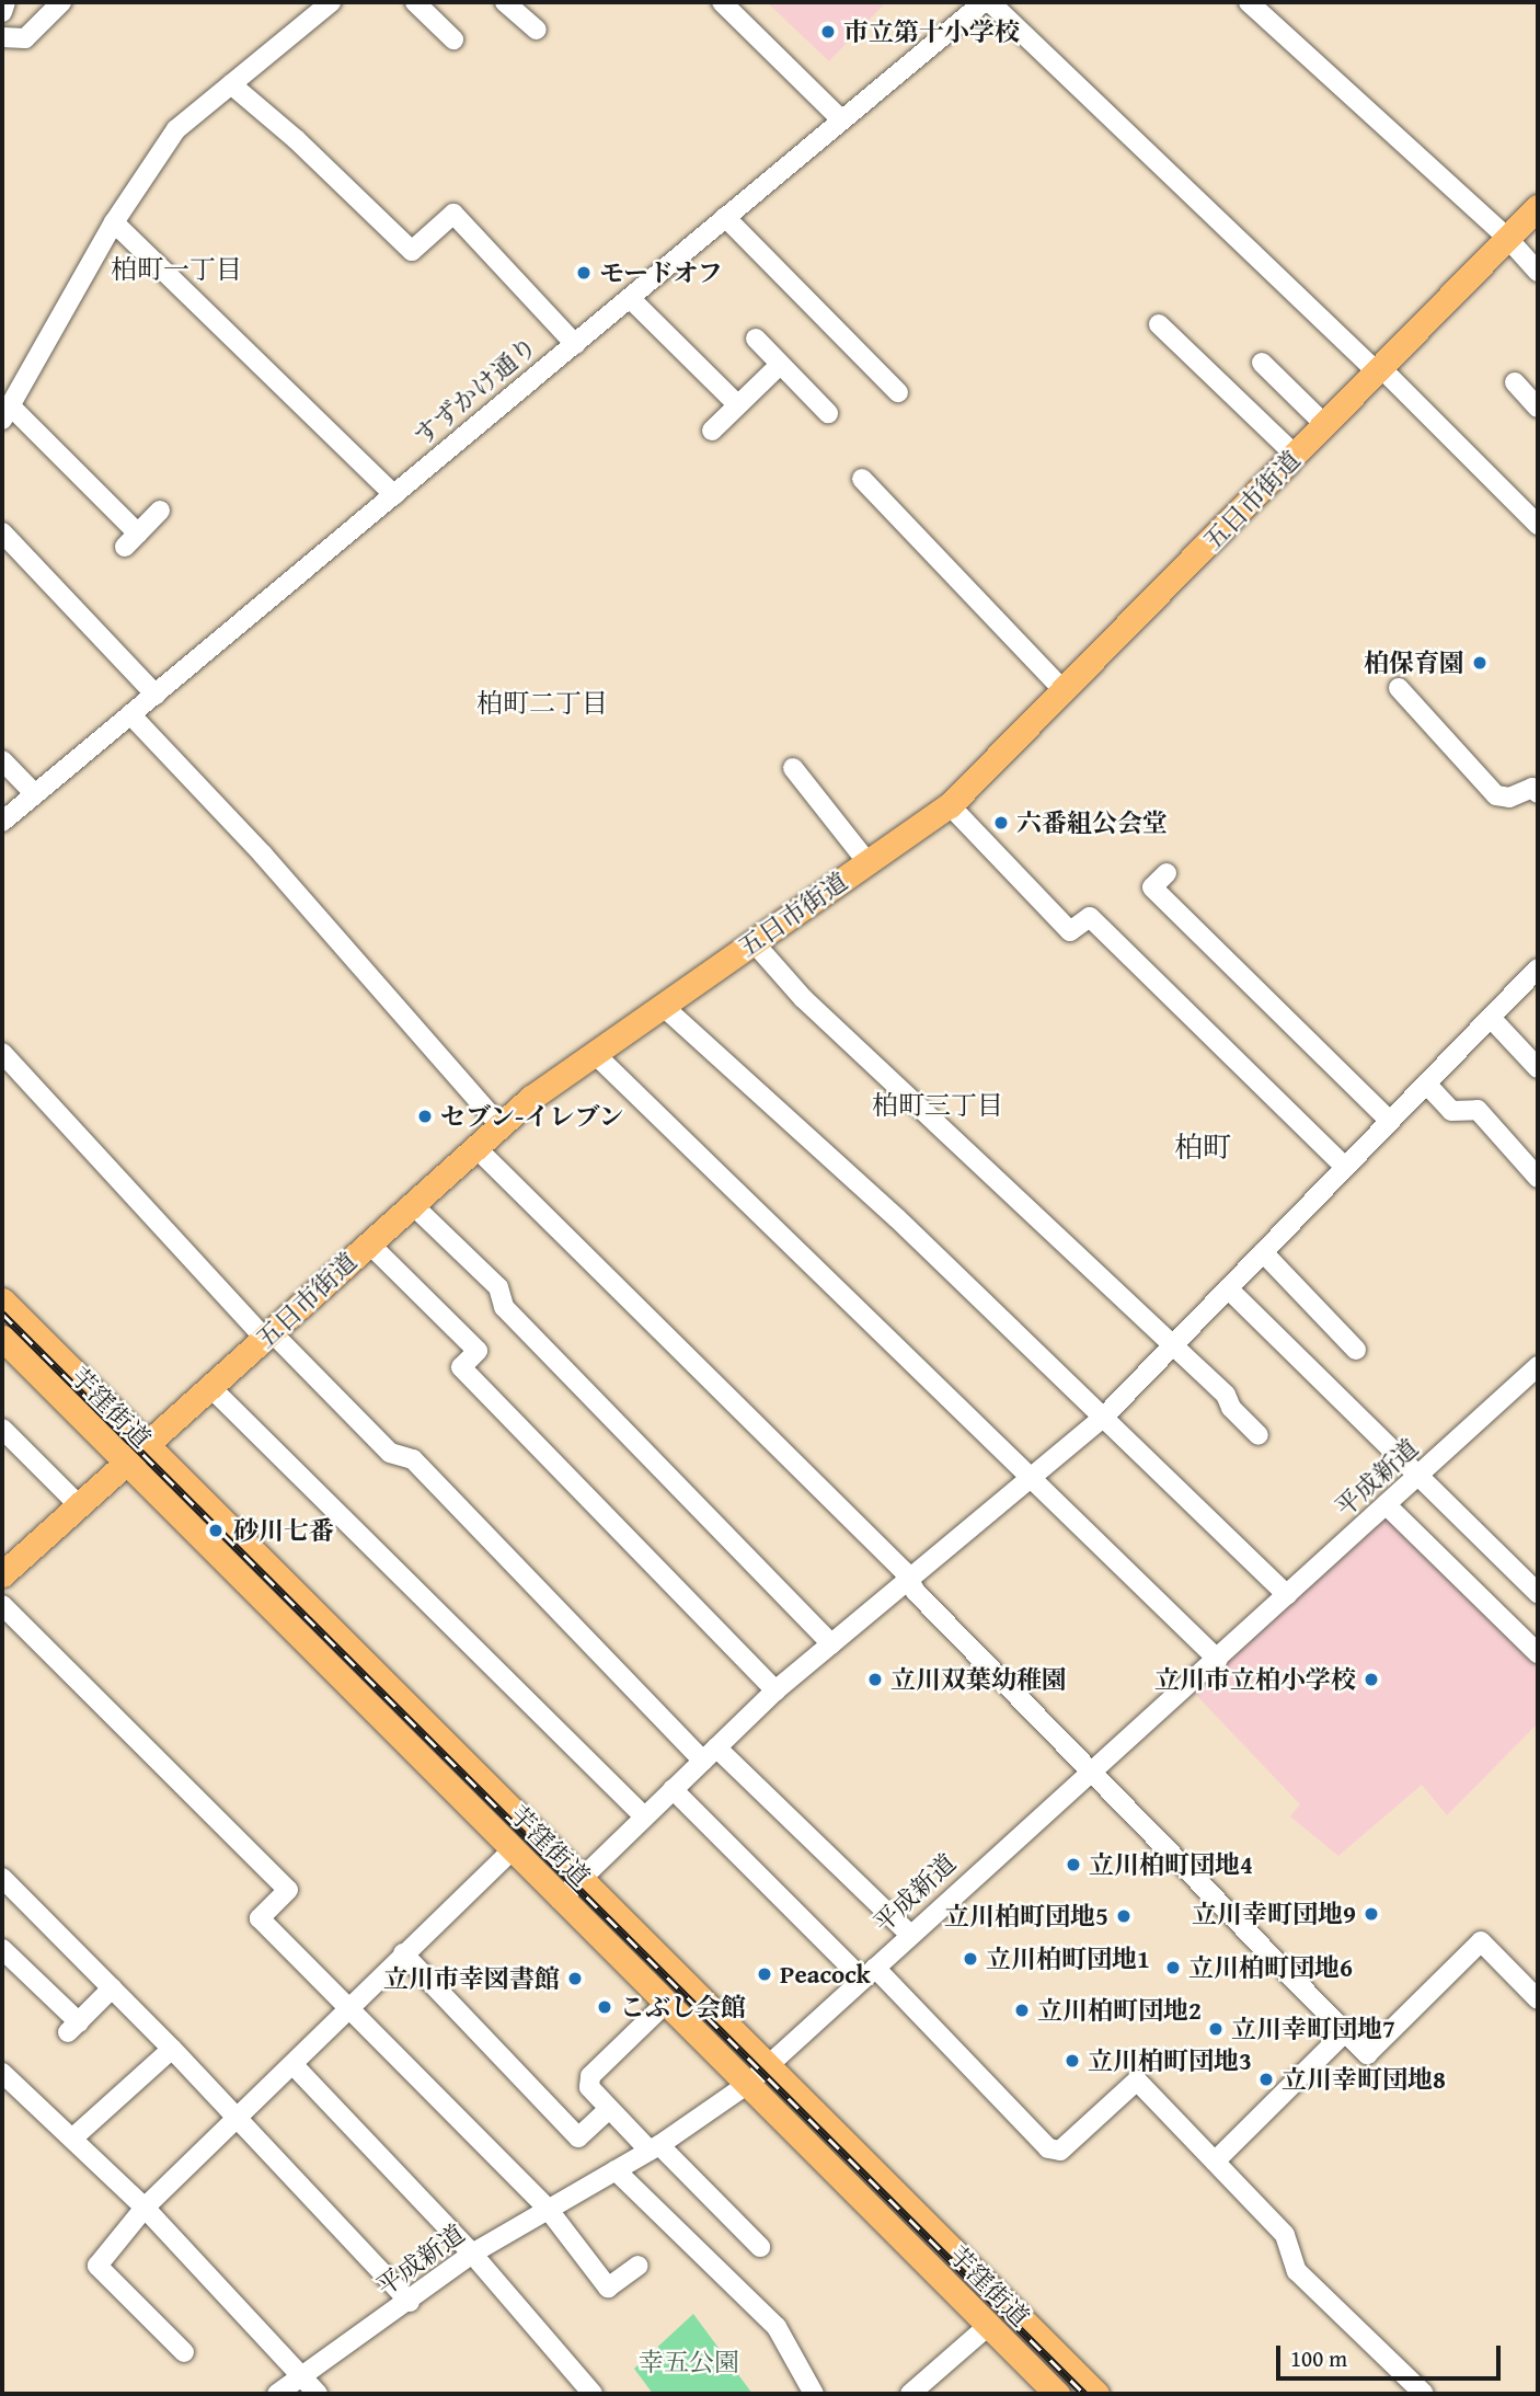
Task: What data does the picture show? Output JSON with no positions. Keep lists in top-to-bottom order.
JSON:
{
  "streets": {
    "main road": ["五日市街道", "芋窪街道"],
    "street": ["すずかけ通り", "平成新道"]
  },
  "crossings": [
    ["五日市街道", "芋窪街道"],
    ["芋窪街道", "平成新道"]
  ],
  "districts": [
    "柏町一丁目",
    "柏町二丁目",
    "柏町三丁目",
    "柏町"
  ],
  "parks": ["幸五公園"],
  "places": [
    "市立第十小学校",
    "モードオフ",
    "柏保育園",
    "六番組公会堂",
    "セブン-イレブン",
    "砂川七番",
    "立川双葉幼稚園",
    "立川市立柏小学校",
    "立川柏町団地4",
    "立川幸町団地9",
    "立川柏町団地5",
    "立川柏町団地1",
    "立川柏町団地6",
    "Peacock",
    "立川市幸図書館",
    "こぶし会館",
    "立川柏町団地2",
    "立川幸町団地7",
    "立川柏町団地3",
    "立川幸町団地8"
  ],
  "scale_bar": "100 m"
}
